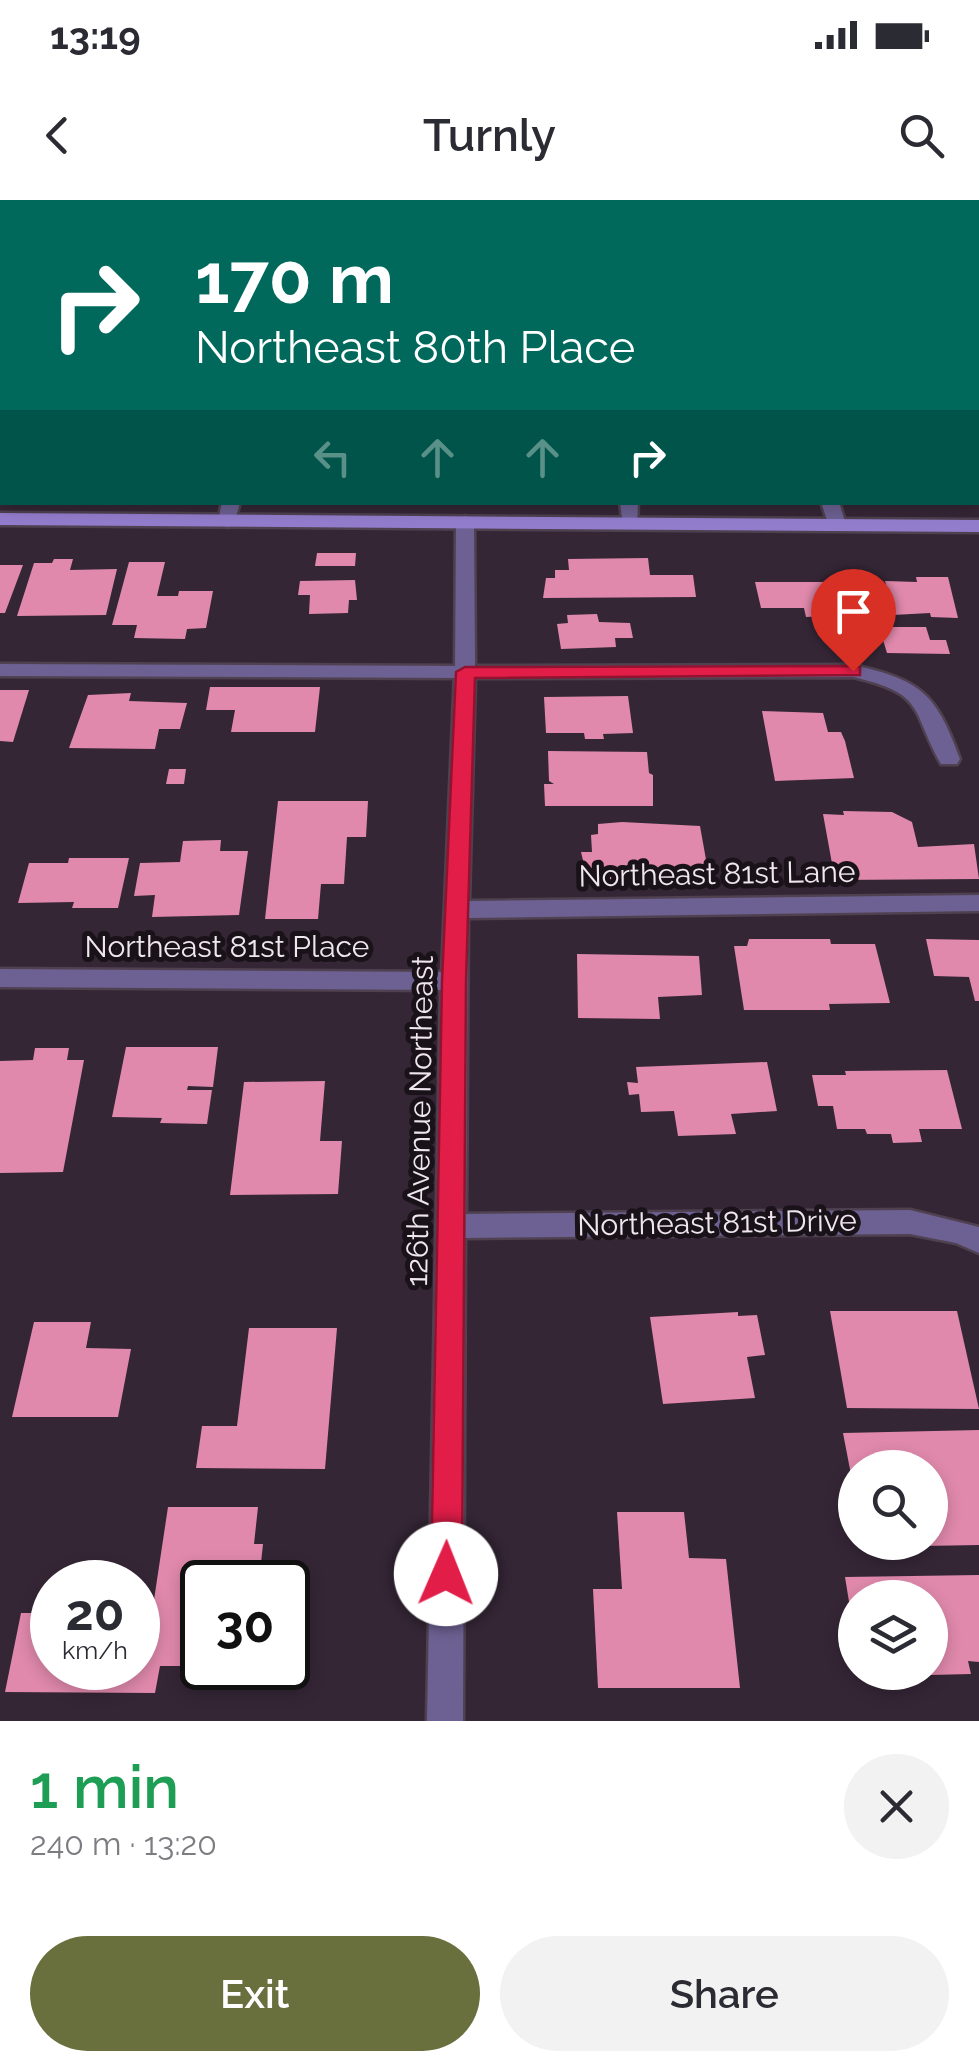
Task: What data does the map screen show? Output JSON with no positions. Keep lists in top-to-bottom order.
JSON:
{
  "streets": {
    "street": [
      "Northeast 81st Lane",
      "Northeast 81st Place",
      "126th Avenue Northeast",
      "Northeast 81st Drive"
    ]
  },
  "crossings": [
    ["Northeast 81st Lane", "126th Avenue Northeast"],
    ["Northeast 81st Place", "126th Avenue Northeast"],
    ["126th Avenue Northeast", "Northeast 81st Drive"]
  ],
  "page": {
    "status": "13:19",
    "header": "Turnly",
    "turn": ["170 m", "Northeast 80th Place"],
    "speed": "20 km/h",
    "limit": "30",
    "heading": ["1 min", "240 m · 13:20"],
    "buttons": ["Exit", "Share"]
  }
}
